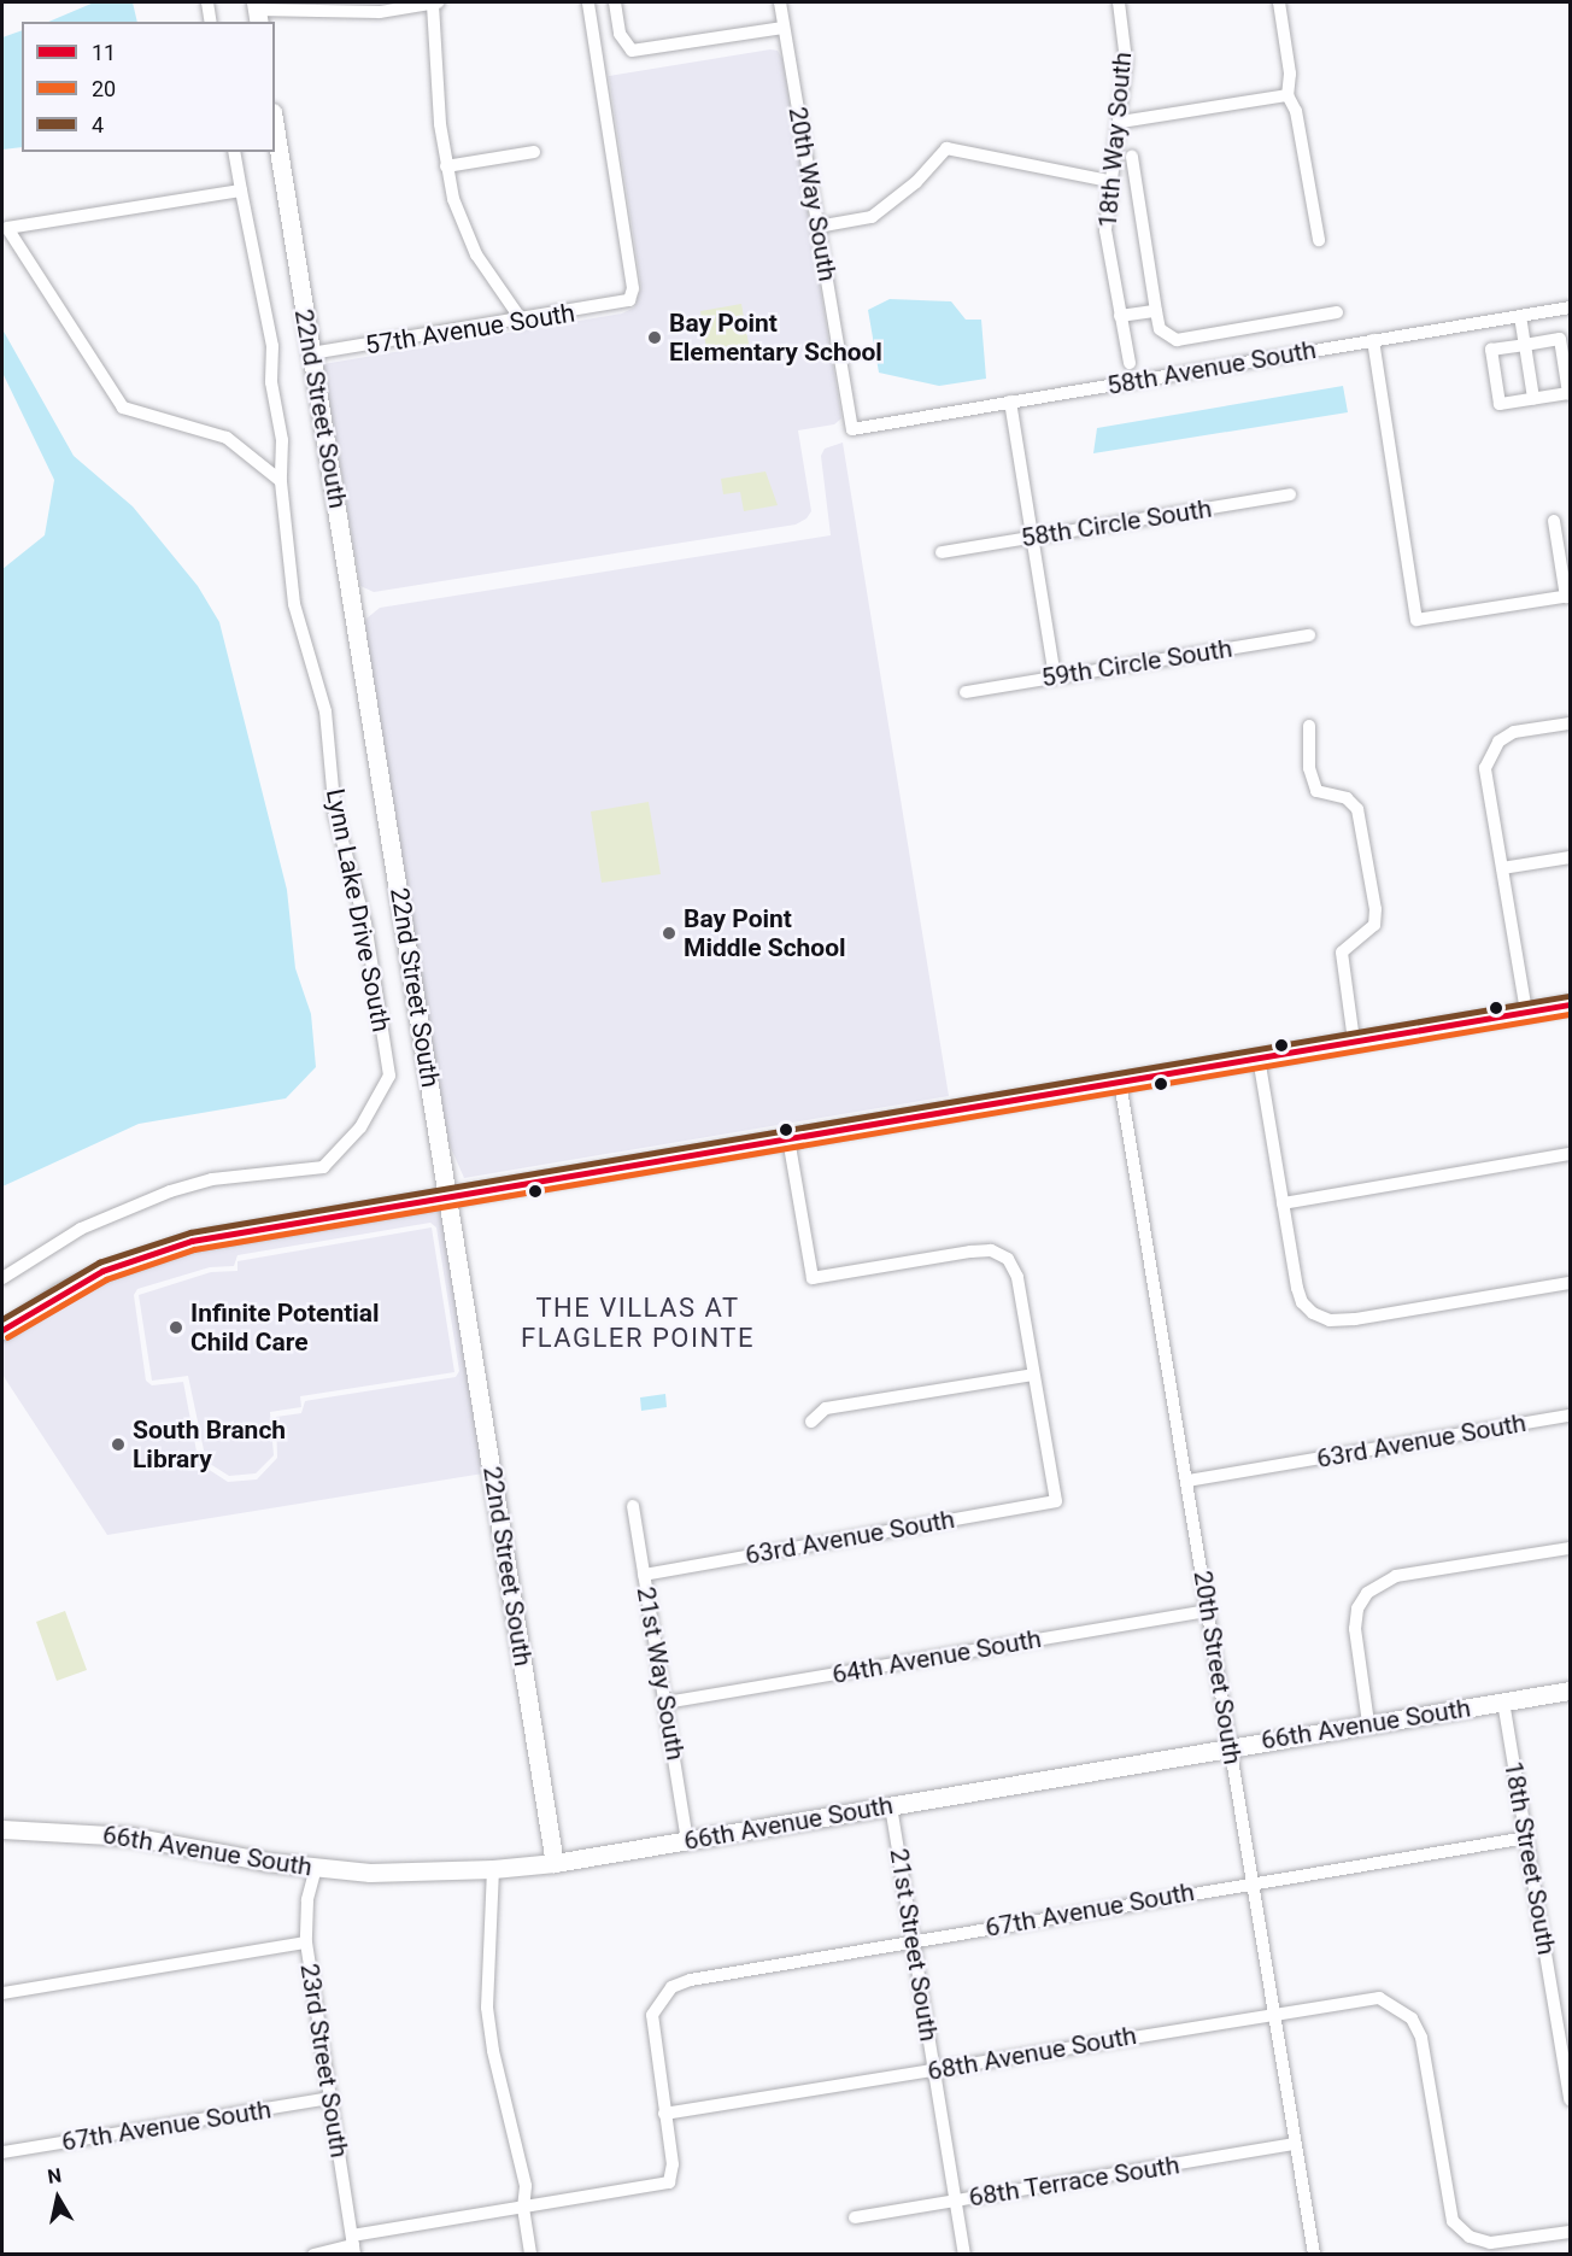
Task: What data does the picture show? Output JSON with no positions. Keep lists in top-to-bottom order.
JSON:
{
  "streets": {
    "street": [
      "18th Way South",
      "20th Way South",
      "57th Avenue South",
      "58th Avenue South",
      "22nd Street South",
      "58th Circle South",
      "59th Circle South",
      "Lynn Lake Drive South",
      "63rd Avenue South",
      "64th Avenue South",
      "20th Street South",
      "21st Way South",
      "66th Avenue South",
      "18th Street South",
      "67th Avenue South",
      "21st Street South",
      "68th Avenue South",
      "23rd Street South",
      "68th Terrace South"
    ]
  },
  "crossings": [
    ["20th Way South", "58th Avenue South"],
    ["57th Avenue South", "22nd Street South"],
    ["22nd Street South", "66th Avenue South"],
    ["63rd Avenue South", "20th Street South"],
    ["63rd Avenue South", "21st Way South"],
    ["64th Avenue South", "20th Street South"],
    ["64th Avenue South", "21st Way South"],
    ["20th Street South", "66th Avenue South"],
    ["20th Street South", "67th Avenue South"],
    ["20th Street South", "68th Avenue South"],
    ["20th Street South", "68th Terrace South"],
    ["21st Way South", "66th Avenue South"],
    ["66th Avenue South", "18th Street South"],
    ["66th Avenue South", "21st Street South"],
    ["66th Avenue South", "23rd Street South"],
    ["18th Street South", "67th Avenue South"],
    ["67th Avenue South", "21st Street South"],
    ["67th Avenue South", "68th Avenue South"],
    ["67th Avenue South", "23rd Street South"],
    ["21st Street South", "68th Avenue South"],
    ["21st Street South", "68th Terrace South"]
  ],
  "districts": ["THE VILLAS AT FLAGLER POINTE"],
  "places": [
    "Bay Point Elementary School",
    "Bay Point Middle School",
    "Infinite Potential Child Care",
    "South Branch Library"
  ],
  "lines": ["transit line 4", "transit line 11", "transit line 20"],
  "legend": ["11", "20", "4"],
  "north": "top"
}
